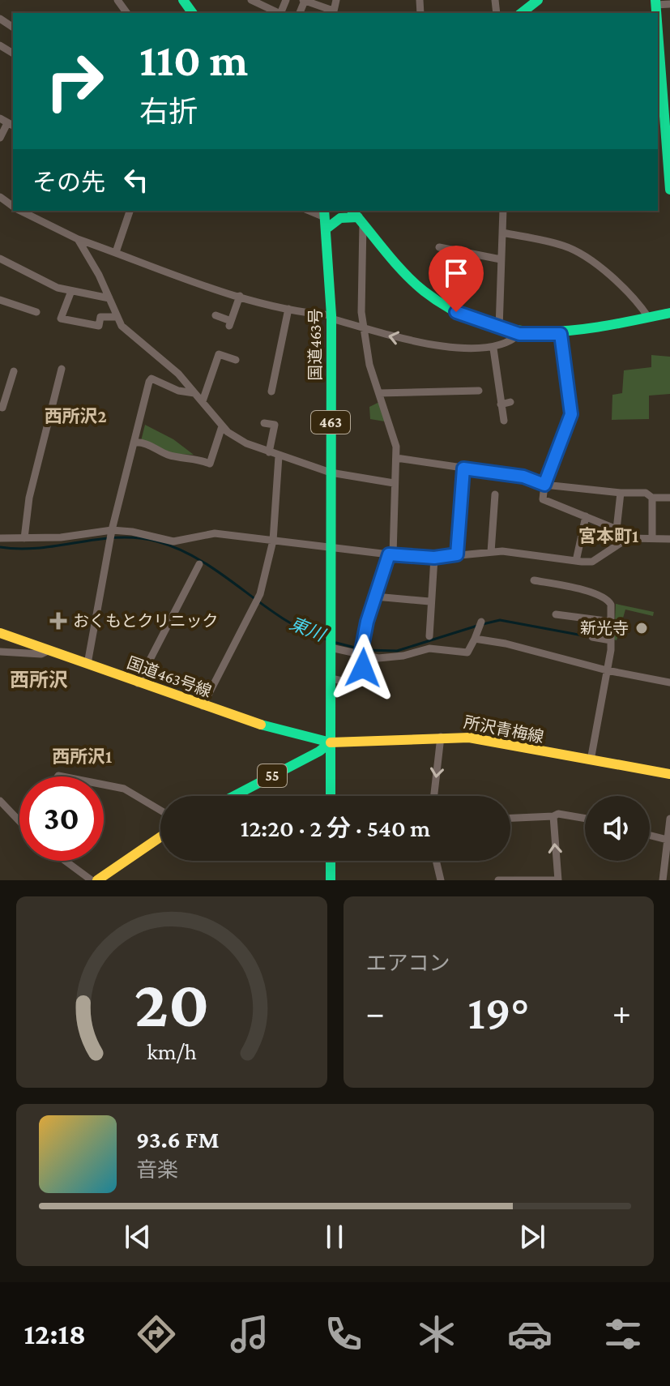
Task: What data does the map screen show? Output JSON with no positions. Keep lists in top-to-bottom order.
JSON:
{
  "streets": {
    "main road": [
      "国道463号",
      "463",
      "国道463号線",
      "所沢青梅線",
      "55"
    ]
  },
  "crossings": [
    ["国道463号", "国道463号線"],
    ["国道463号", "所沢青梅線"],
    ["国道463号", "55"],
    ["国道463号線", "所沢青梅線"],
    ["国道463号線", "55"],
    ["所沢青梅線", "55"]
  ],
  "districts": [
    "西所沢2",
    "宮本町1",
    "西所沢",
    "西所沢1"
  ],
  "water": ["東川"],
  "places": {
    "health": ["おくもとクリニック"],
    "other": ["新光寺"]
  },
  "page": {
    "turn": ["110 m", "右折"],
    "then": "その先",
    "limit": "30",
    "trip": "12:20 · 2 分 · 540 m",
    "tile": "エアコン",
    "heat": ["−", "19°", "+"],
    "song": ["93.6 FM", "音楽"],
    "tabs": "12:18",
    "gauge": ["20", "km/h"]
  }
}
